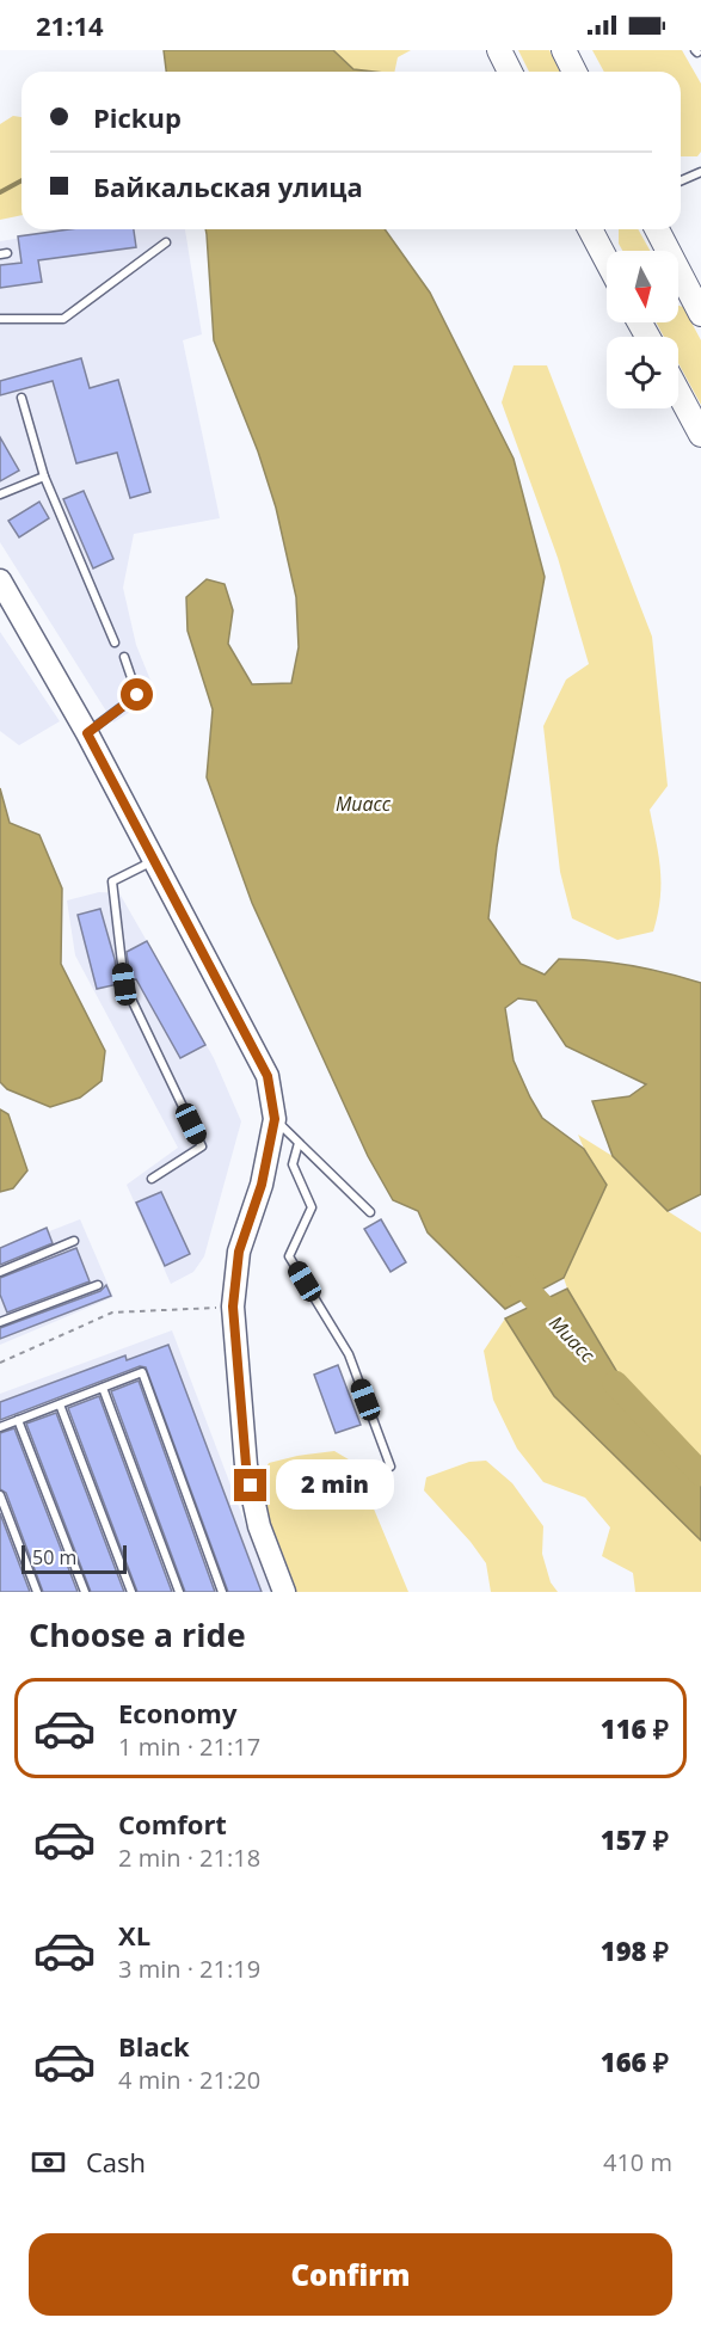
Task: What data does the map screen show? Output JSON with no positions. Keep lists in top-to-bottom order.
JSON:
{
  "water": ["Миасс"],
  "scale_bar": "50 m",
  "north": "bottom",
  "page": {
    "status": "21:14",
    "banner": ["Pickup", "Байкальская улица"],
    "bubble": "2 min",
    "scale": "50 m",
    "heading": "Choose a ride",
    "list": [
      {
        "name": "Economy",
        "note": "1 min · 21:17",
        "value": "116 ₽"
      },
      {
        "name": "Comfort",
        "note": "2 min · 21:18",
        "value": "157 ₽"
      },
      {
        "name": "XL",
        "note": "3 min · 21:19",
        "value": "198 ₽"
      },
      {
        "name": "Black",
        "note": "4 min · 21:20",
        "value": "166 ₽"
      }
    ],
    "pay": ["Cash", "410 m"],
    "buttons": "Confirm"
  }
}
